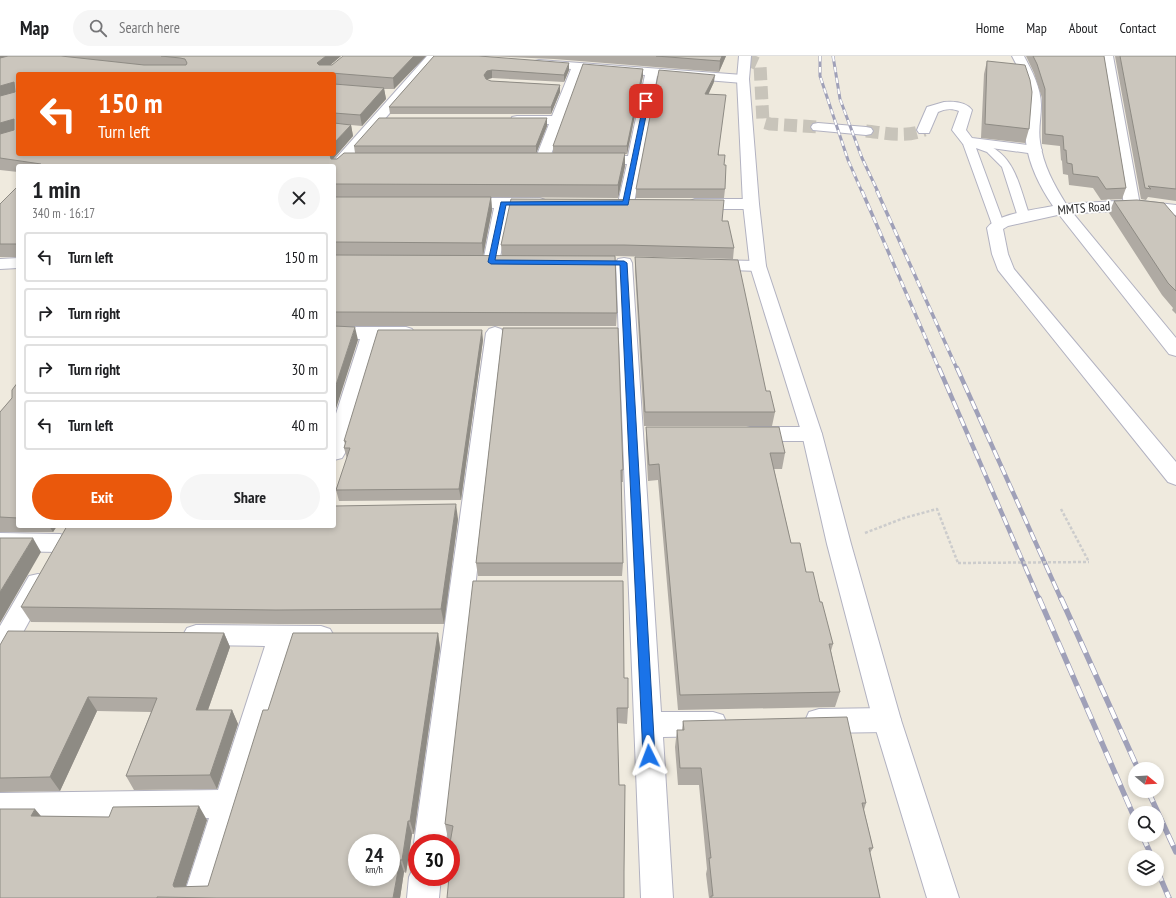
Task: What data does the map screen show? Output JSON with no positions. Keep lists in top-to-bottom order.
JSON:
{
  "streets": {
    "street": ["MMTS Road"]
  },
  "north": "right",
  "page": {
    "header": "Map",
    "search": "Search here",
    "nav": [
      "Home",
      "Map",
      "About",
      "Contact"
    ],
    "turn": ["150 m", "Turn left"],
    "heading": ["1 min", "340 m · 16:17"],
    "list": [
      {
        "name": "Turn left",
        "value": "150 m"
      },
      {
        "name": "Turn right",
        "value": "40 m"
      },
      {
        "name": "Turn right",
        "value": "30 m"
      },
      {
        "name": "Turn left",
        "value": "40 m"
      }
    ],
    "buttons": ["Exit", "Share"],
    "speed": "24 km/h",
    "limit": "30"
  }
}
